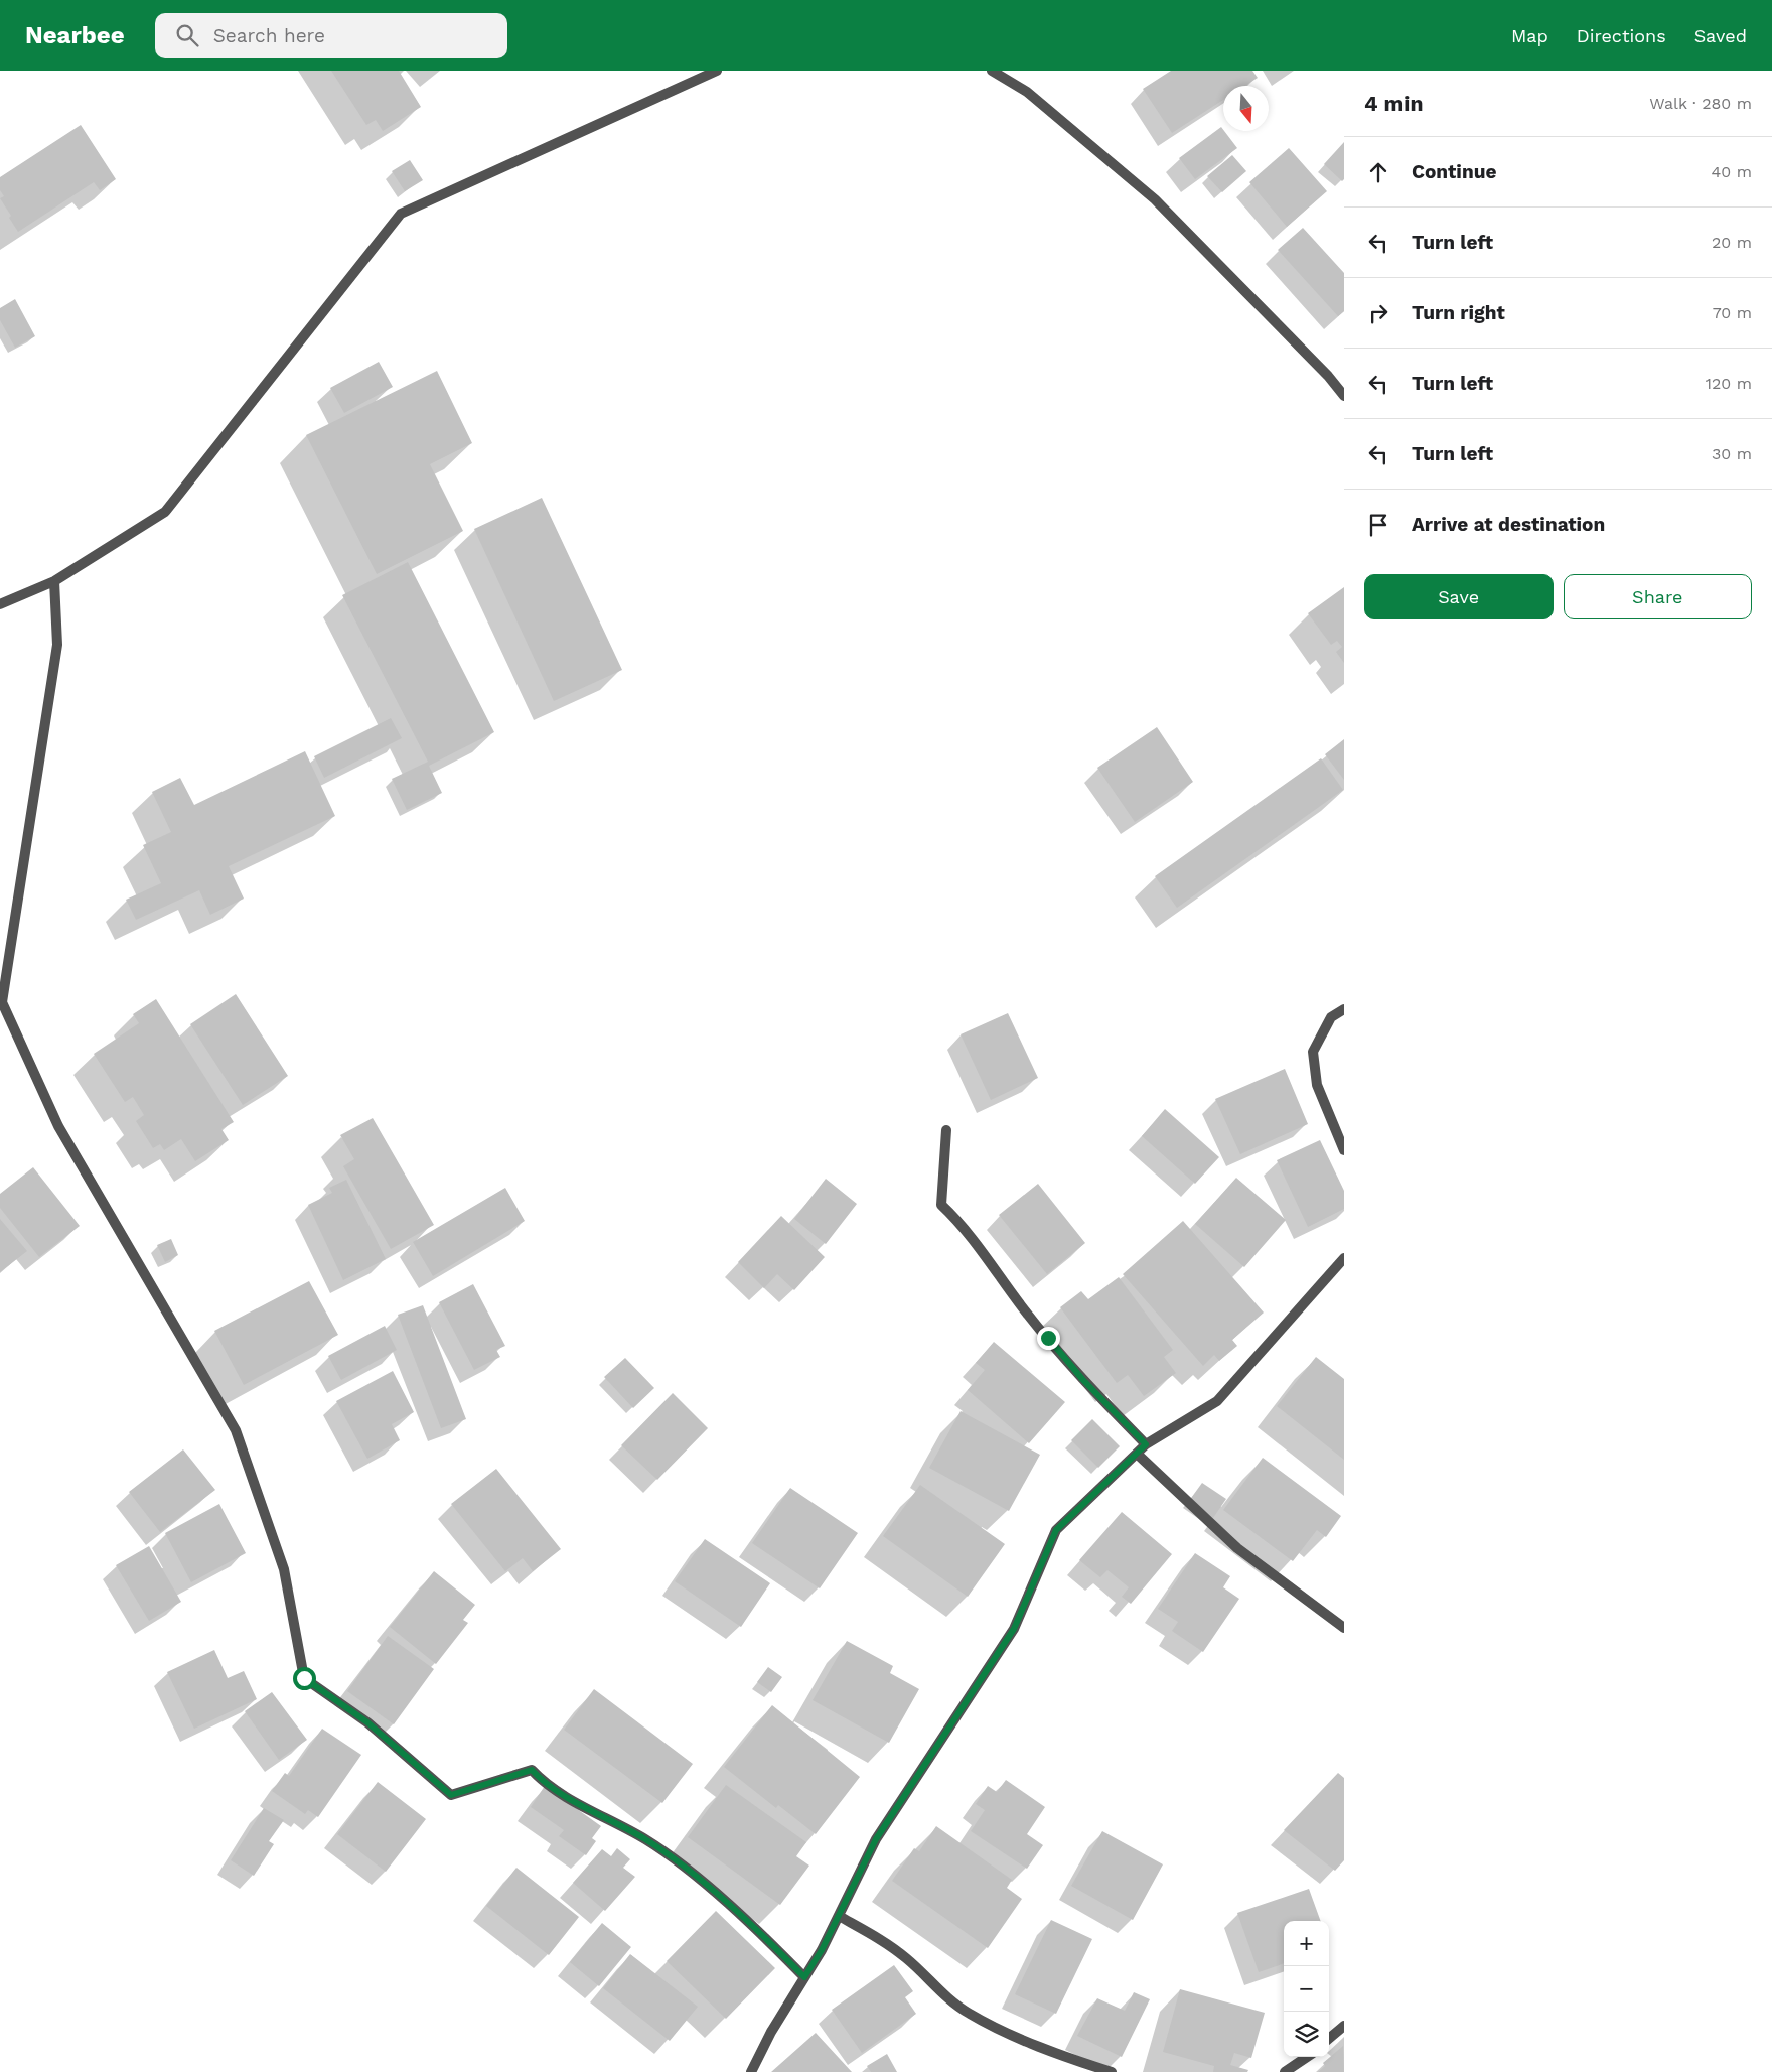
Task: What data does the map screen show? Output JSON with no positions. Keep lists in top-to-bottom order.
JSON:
{
  "north": "bottom",
  "page": {
    "header": "Nearbee",
    "search": "Search here",
    "nav": ["Map", "Directions", "Saved"],
    "heading": ["4 min", "Walk · 280 m"],
    "list": [
      ["Continue", "40 m"],
      ["Turn left", "20 m"],
      ["Turn right", "70 m"],
      ["Turn left", "120 m"],
      ["Turn left", "30 m"],
      "Arrive at destination"
    ],
    "buttons": ["Save", "Share"],
    "map_buttons": ["+", "−"]
  }
}
